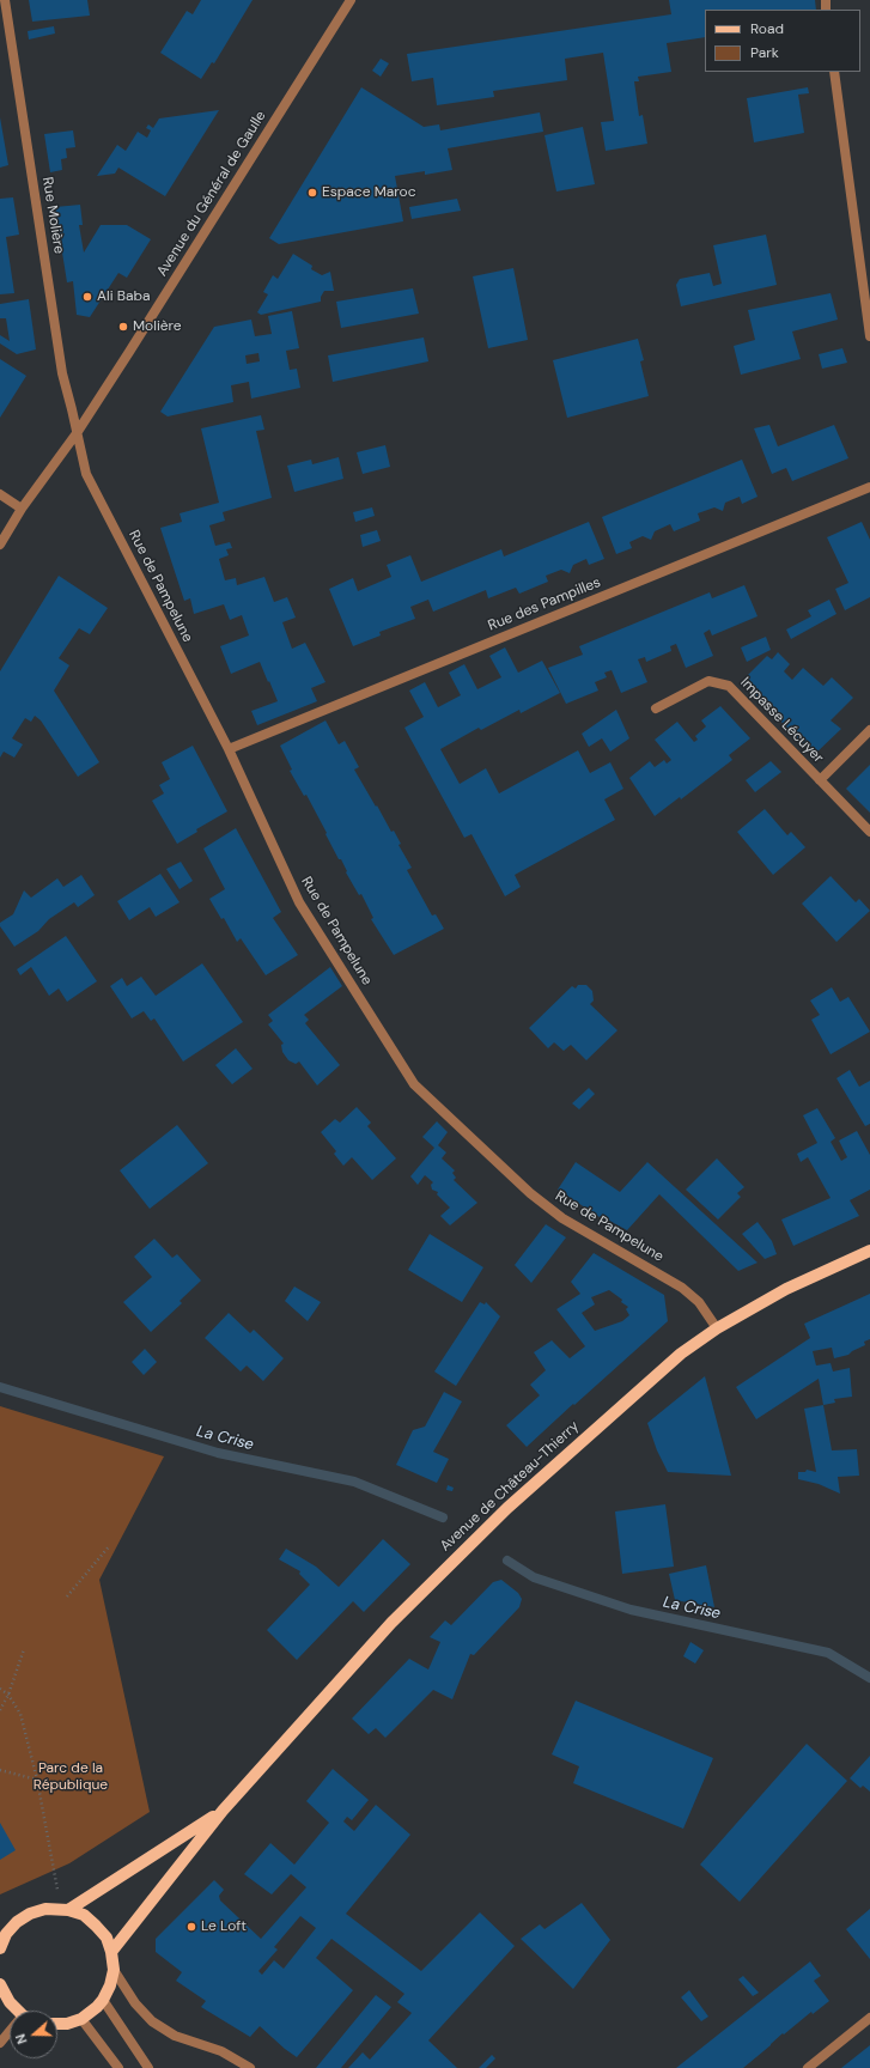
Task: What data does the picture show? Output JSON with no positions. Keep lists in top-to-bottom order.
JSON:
{
  "streets": {
    "main road": ["Avenue de Château-Thierry"],
    "street": [
      "Avenue du Général de Gaulle",
      "Rue Molière",
      "Rue de Pampelune",
      "Rue des Pampilles",
      "Impasse Lécuyer"
    ]
  },
  "crossings": [
    ["Avenue du Général de Gaulle", "Rue Molière"],
    ["Avenue du Général de Gaulle", "Rue de Pampelune"],
    ["Rue Molière", "Rue de Pampelune"],
    ["Rue de Pampelune", "Rue des Pampilles"],
    ["Rue de Pampelune", "Avenue de Château-Thierry"]
  ],
  "water": ["La Crise"],
  "parks": ["Parc de la République"],
  "places": [
    "Espace Maroc",
    "Ali Baba",
    "Molière",
    "Le Loft"
  ],
  "legend": ["Road", "Park"],
  "north": "left"
}
